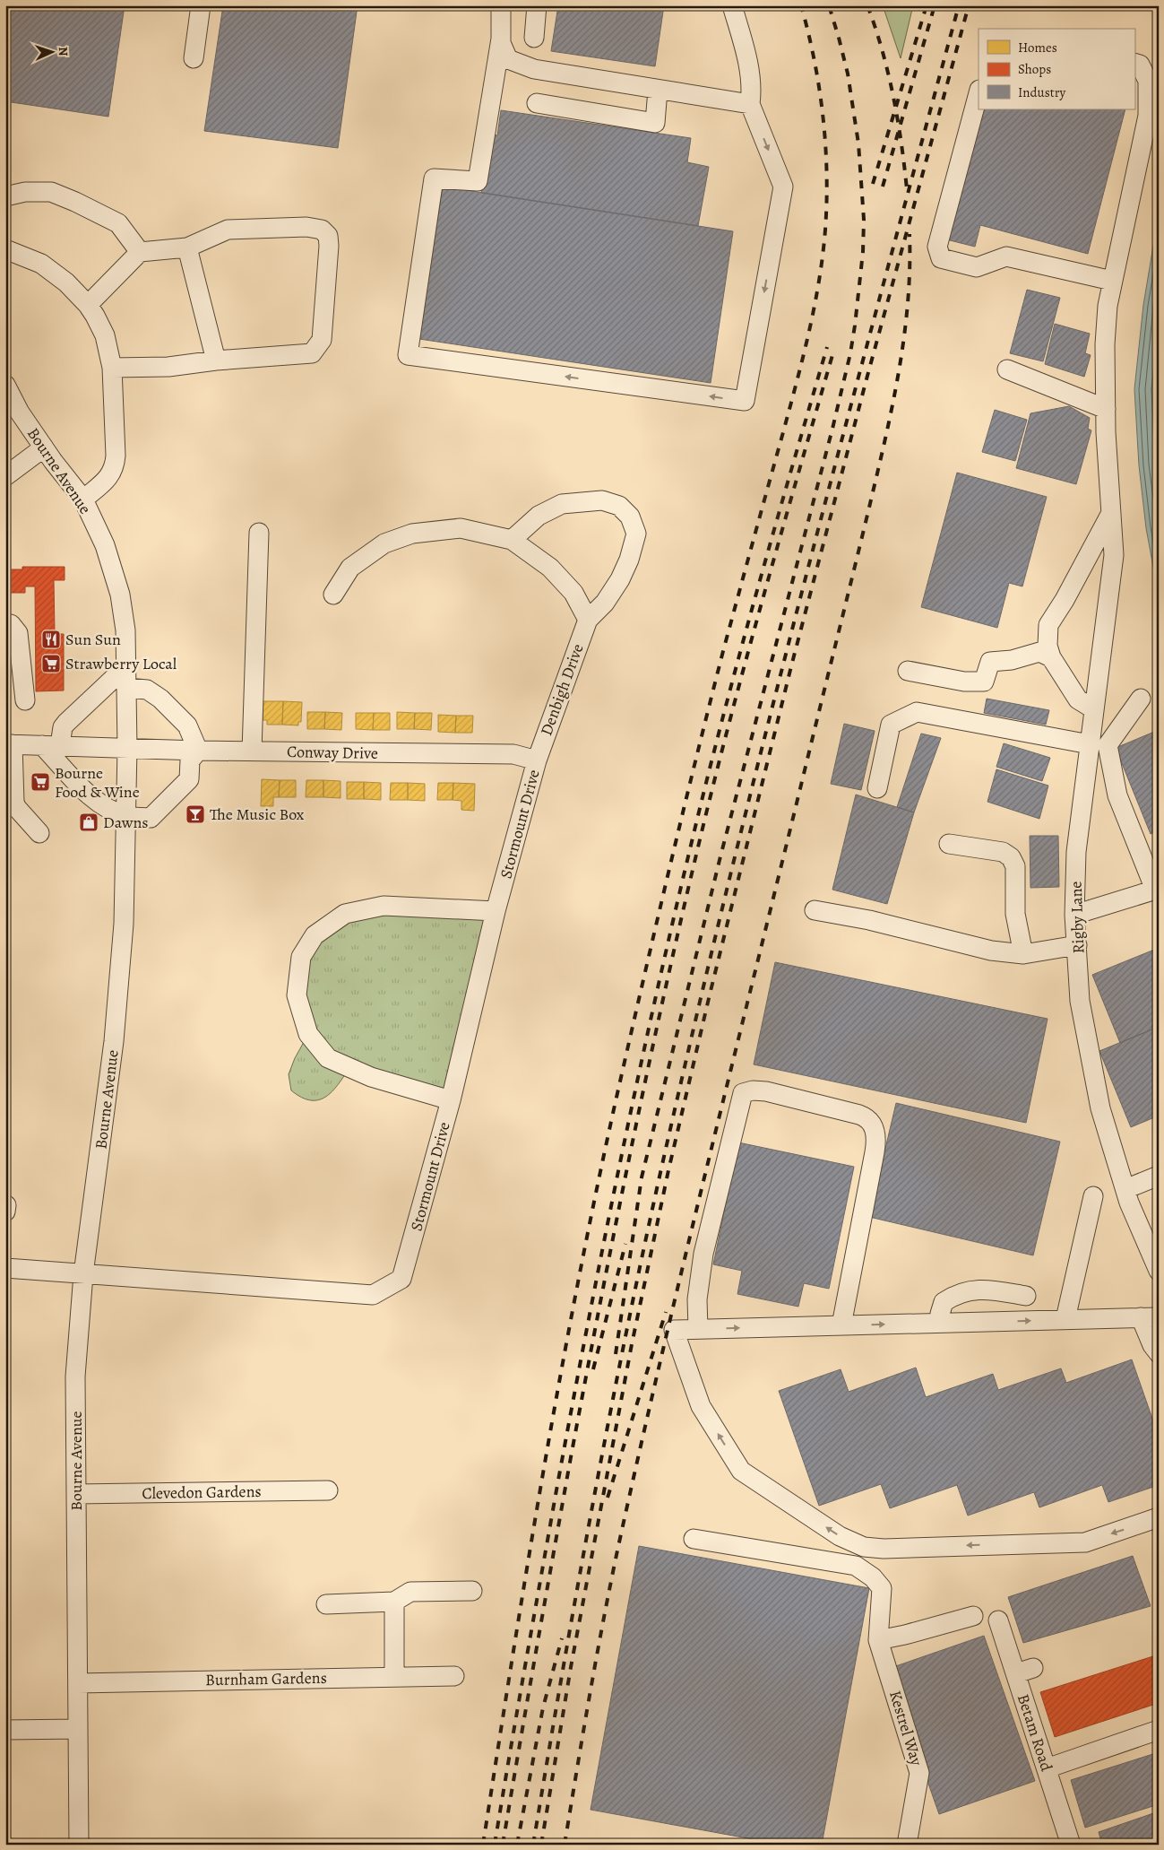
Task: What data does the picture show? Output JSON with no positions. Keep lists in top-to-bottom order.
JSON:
{
  "streets": {
    "street": [
      "Bourne Avenue",
      "Denbigh Drive",
      "Conway Drive",
      "Stormount Drive",
      "Rigby Lane",
      "Clevedon Gardens",
      "Burnham Gardens",
      "Kestrel Way",
      "Betam Road"
    ]
  },
  "crossings": [
    ["Bourne Avenue", "Conway Drive"],
    ["Bourne Avenue", "Stormount Drive"],
    ["Bourne Avenue", "Clevedon Gardens"],
    ["Bourne Avenue", "Burnham Gardens"],
    ["Denbigh Drive", "Conway Drive"],
    ["Denbigh Drive", "Stormount Drive"],
    ["Conway Drive", "Stormount Drive"]
  ],
  "places": {
    "restaurant": ["Sun Sun"],
    "supermarket": ["Strawberry Local", "Bourne Food & Wine"],
    "bar": ["The Music Box"],
    "shop": ["Dawns"]
  },
  "legend": ["Homes", "Shops", "Industry"],
  "north": "right"
}
